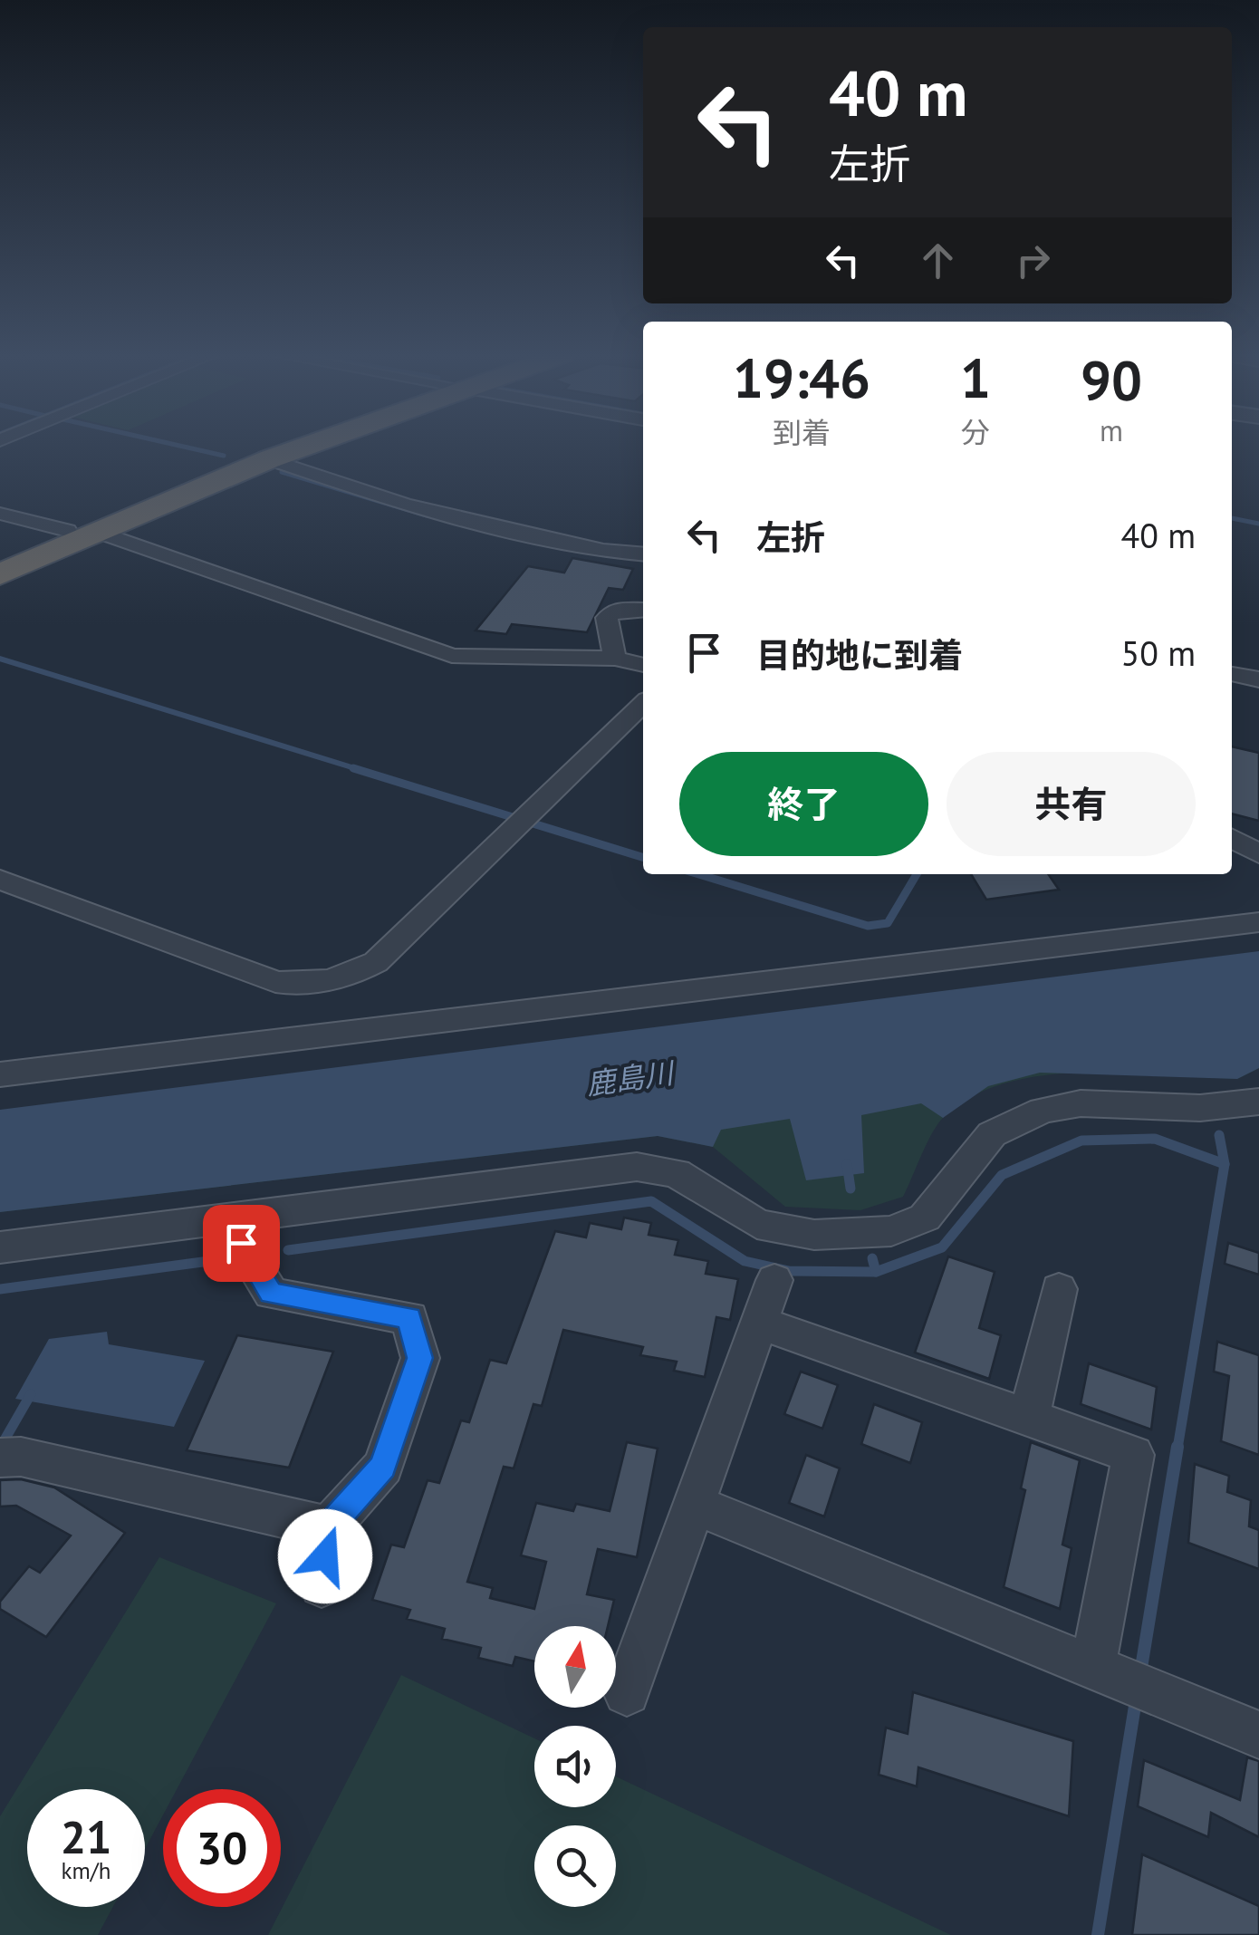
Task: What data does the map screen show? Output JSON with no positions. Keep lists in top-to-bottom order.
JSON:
{
  "water": ["鹿島川"],
  "north": "top",
  "page": {
    "turn": ["40 m", "左折"],
    "eta": [
      "19:46",
      "到着",
      "1",
      "分",
      "90",
      "m"
    ],
    "list": [
      {
        "name": "左折",
        "value": "40 m"
      },
      {
        "name": "目的地に到着",
        "value": "50 m"
      }
    ],
    "buttons": ["終了", "共有"],
    "speed": "21 km/h",
    "limit": "30"
  }
}
